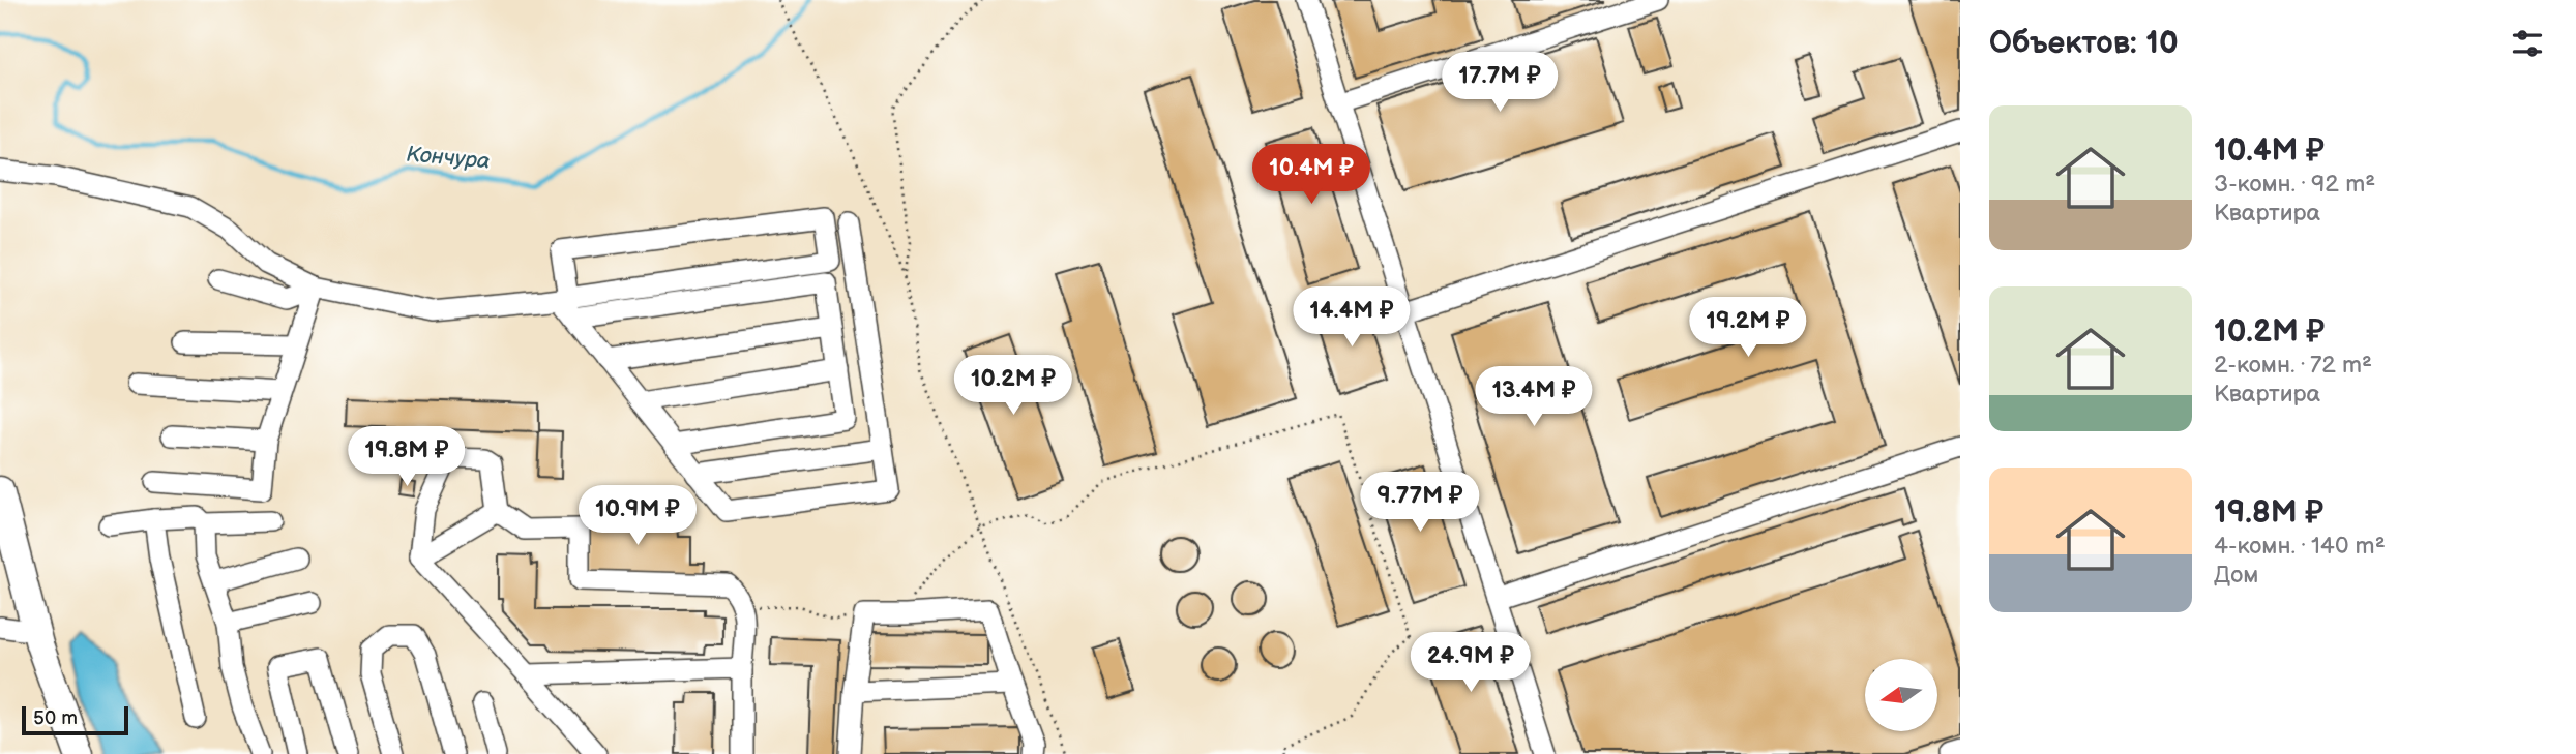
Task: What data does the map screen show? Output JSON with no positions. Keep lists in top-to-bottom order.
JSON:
{
  "water": ["Кончура"],
  "scale_bar": "50 m",
  "north": "left",
  "page": {
    "heading": "Объектов: 10",
    "price": [
      "17.7M ₽",
      "10.4M ₽",
      "14.4M ₽",
      "19.2M ₽",
      "10.2M ₽",
      "13.4M ₽",
      "19.8M ₽",
      "9.77M ₽",
      "10.9M ₽",
      "24.9M ₽"
    ],
    "list": [
      {
        "name": "10.4M ₽",
        "note": "3-комн. · 92 m² · Квартира"
      },
      {
        "name": "10.2M ₽",
        "note": "2-комн. · 72 m² · Квартира"
      },
      {
        "name": "19.8M ₽",
        "note": "4-комн. · 140 m² · Дом"
      }
    ],
    "scale": "50 m"
  }
}
